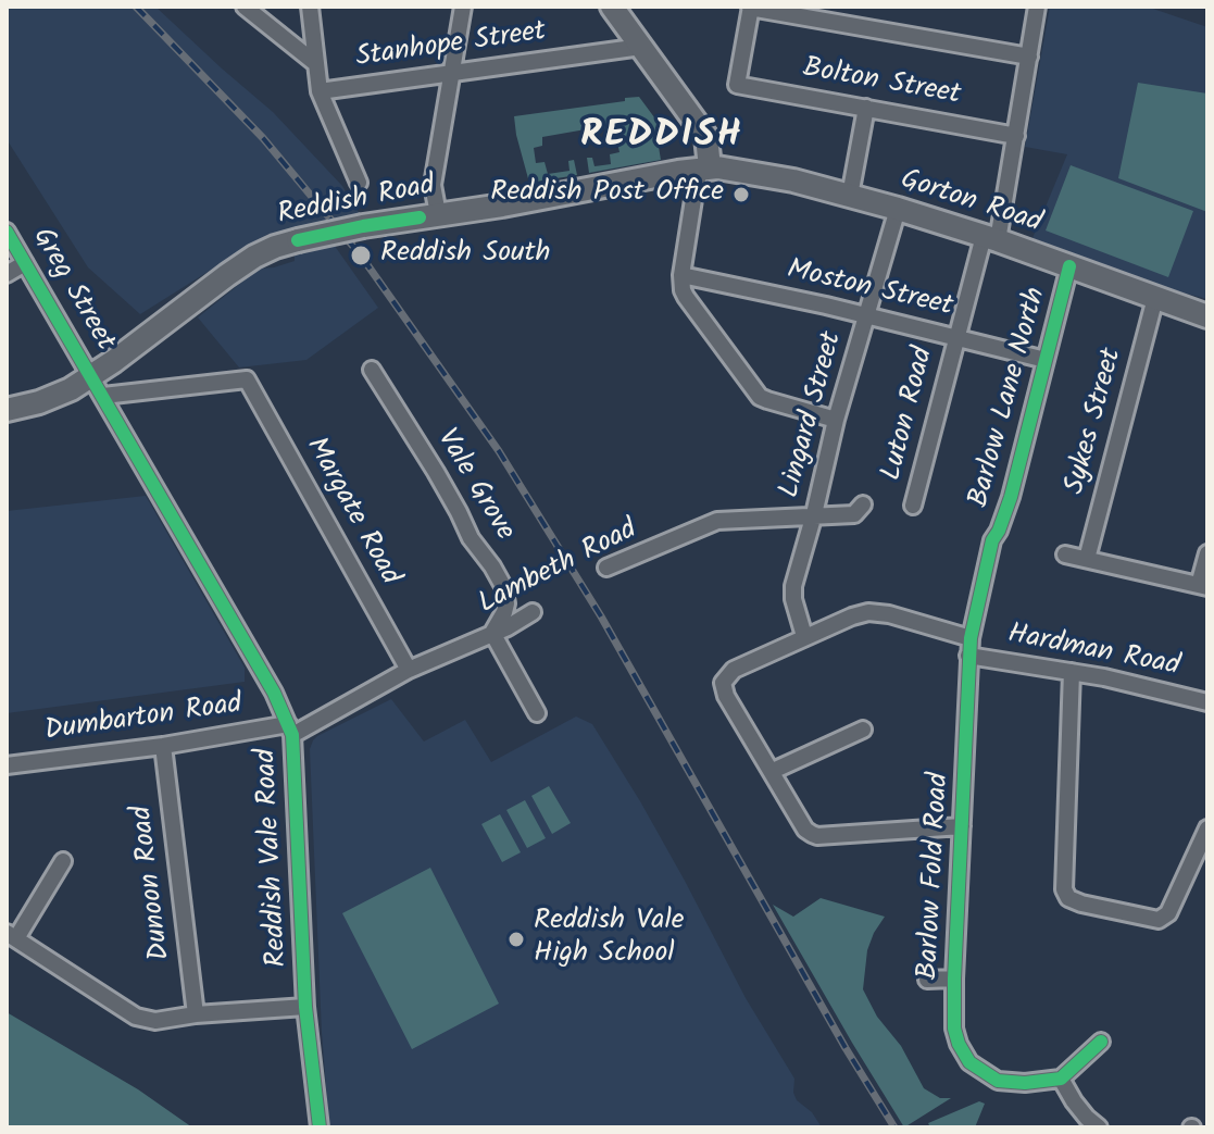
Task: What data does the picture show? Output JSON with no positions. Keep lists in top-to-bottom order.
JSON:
{
  "streets": {
    "main road": ["Reddish Road", "Gorton Road"],
    "street": [
      "Stanhope Street",
      "Bolton Street",
      "Greg Street",
      "Moston Street",
      "Barlow Lane North",
      "Luton Road",
      "Lingard Street",
      "Sykes Street",
      "Vale Grove",
      "Margate Road",
      "Lambeth Road",
      "Hardman Road",
      "Dumbarton Road",
      "Reddish Vale Road",
      "Barlow Fold Road",
      "Dunoon Road"
    ]
  },
  "crossings": [
    ["Bolton Street", "Luton Road"],
    ["Reddish Road", "Gorton Road"],
    ["Reddish Road", "Greg Street"],
    ["Reddish Road", "Reddish Vale Road"],
    ["Gorton Road", "Barlow Lane North"],
    ["Gorton Road", "Luton Road"],
    ["Gorton Road", "Lingard Street"],
    ["Gorton Road", "Sykes Street"],
    ["Greg Street", "Reddish Vale Road"],
    ["Moston Street", "Barlow Lane North"],
    ["Moston Street", "Luton Road"],
    ["Moston Street", "Lingard Street"],
    ["Barlow Lane North", "Barlow Fold Road"],
    ["Lingard Street", "Lambeth Road"],
    ["Vale Grove", "Lambeth Road"],
    ["Margate Road", "Lambeth Road"],
    ["Margate Road", "Reddish Vale Road"],
    ["Lambeth Road", "Dumbarton Road"],
    ["Lambeth Road", "Reddish Vale Road"],
    ["Hardman Road", "Barlow Fold Road"],
    ["Dumbarton Road", "Reddish Vale Road"],
    ["Dumbarton Road", "Dunoon Road"]
  ],
  "districts": ["REDDISH"],
  "places": ["Reddish Post Office", "Reddish South", "Reddish Vale High School"]
}
